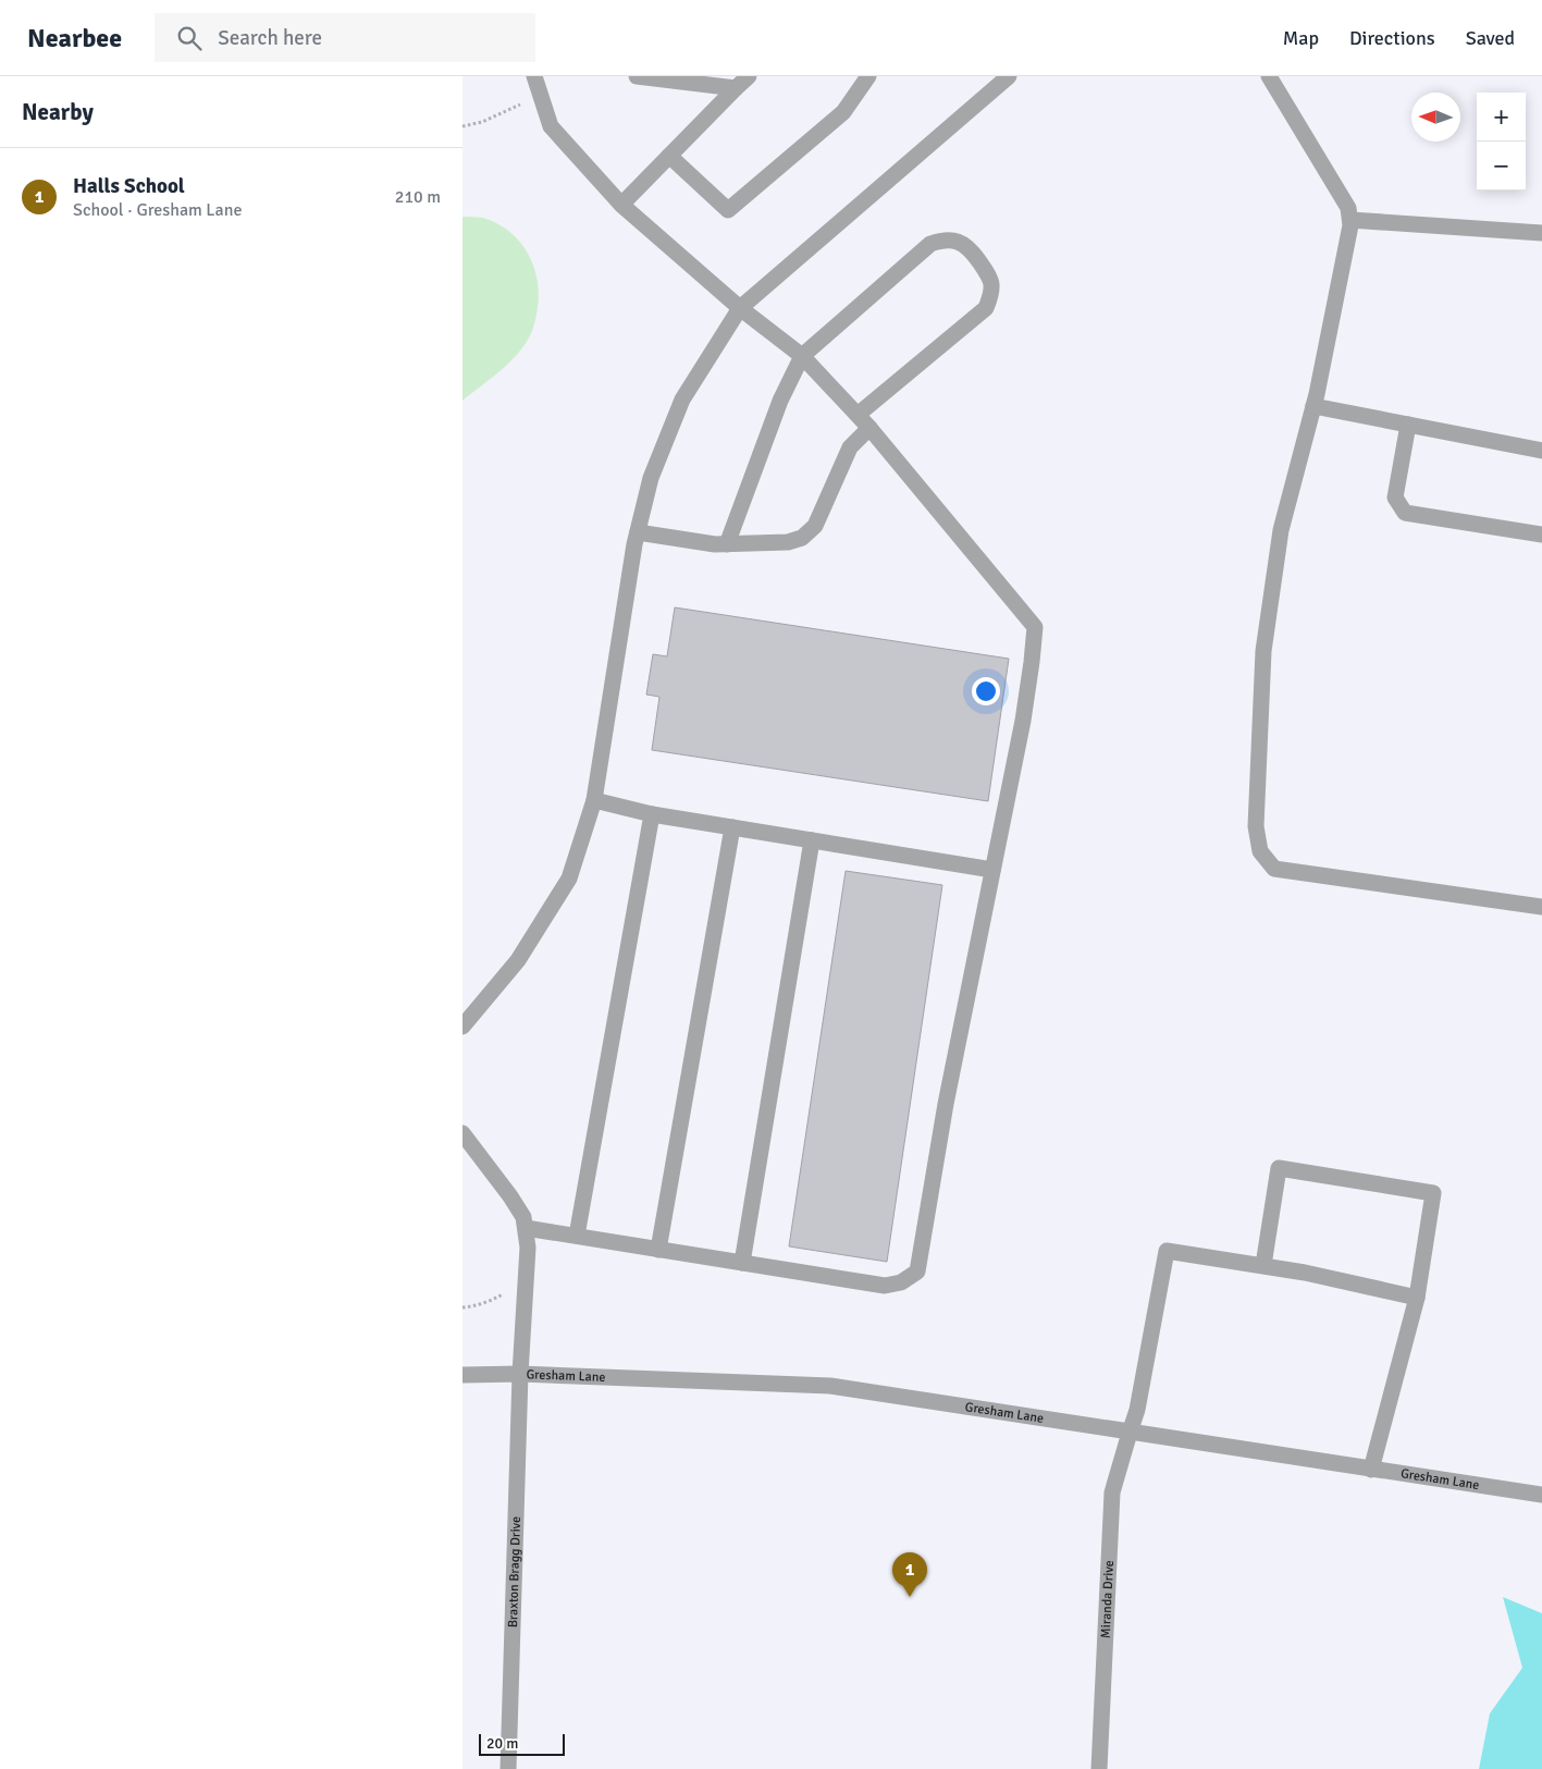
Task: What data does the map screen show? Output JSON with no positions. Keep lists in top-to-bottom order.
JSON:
{
  "streets": {
    "street": ["Gresham Lane", "Braxton Bragg Drive", "Miranda Drive"]
  },
  "crossings": [
    ["Gresham Lane", "Braxton Bragg Drive"],
    ["Gresham Lane", "Miranda Drive"]
  ],
  "scale_bar": "20 m",
  "north": "left",
  "page": {
    "header": "Nearbee",
    "search": "Search here",
    "nav": ["Map", "Directions", "Saved"],
    "heading": "Nearby",
    "map_buttons": ["+", "−"],
    "list": [
      {
        "mark": "1",
        "name": "Halls School",
        "note": "School · Gresham Lane",
        "value": "210 m"
      }
    ],
    "pins": "1",
    "scale": "20 m"
  }
}
